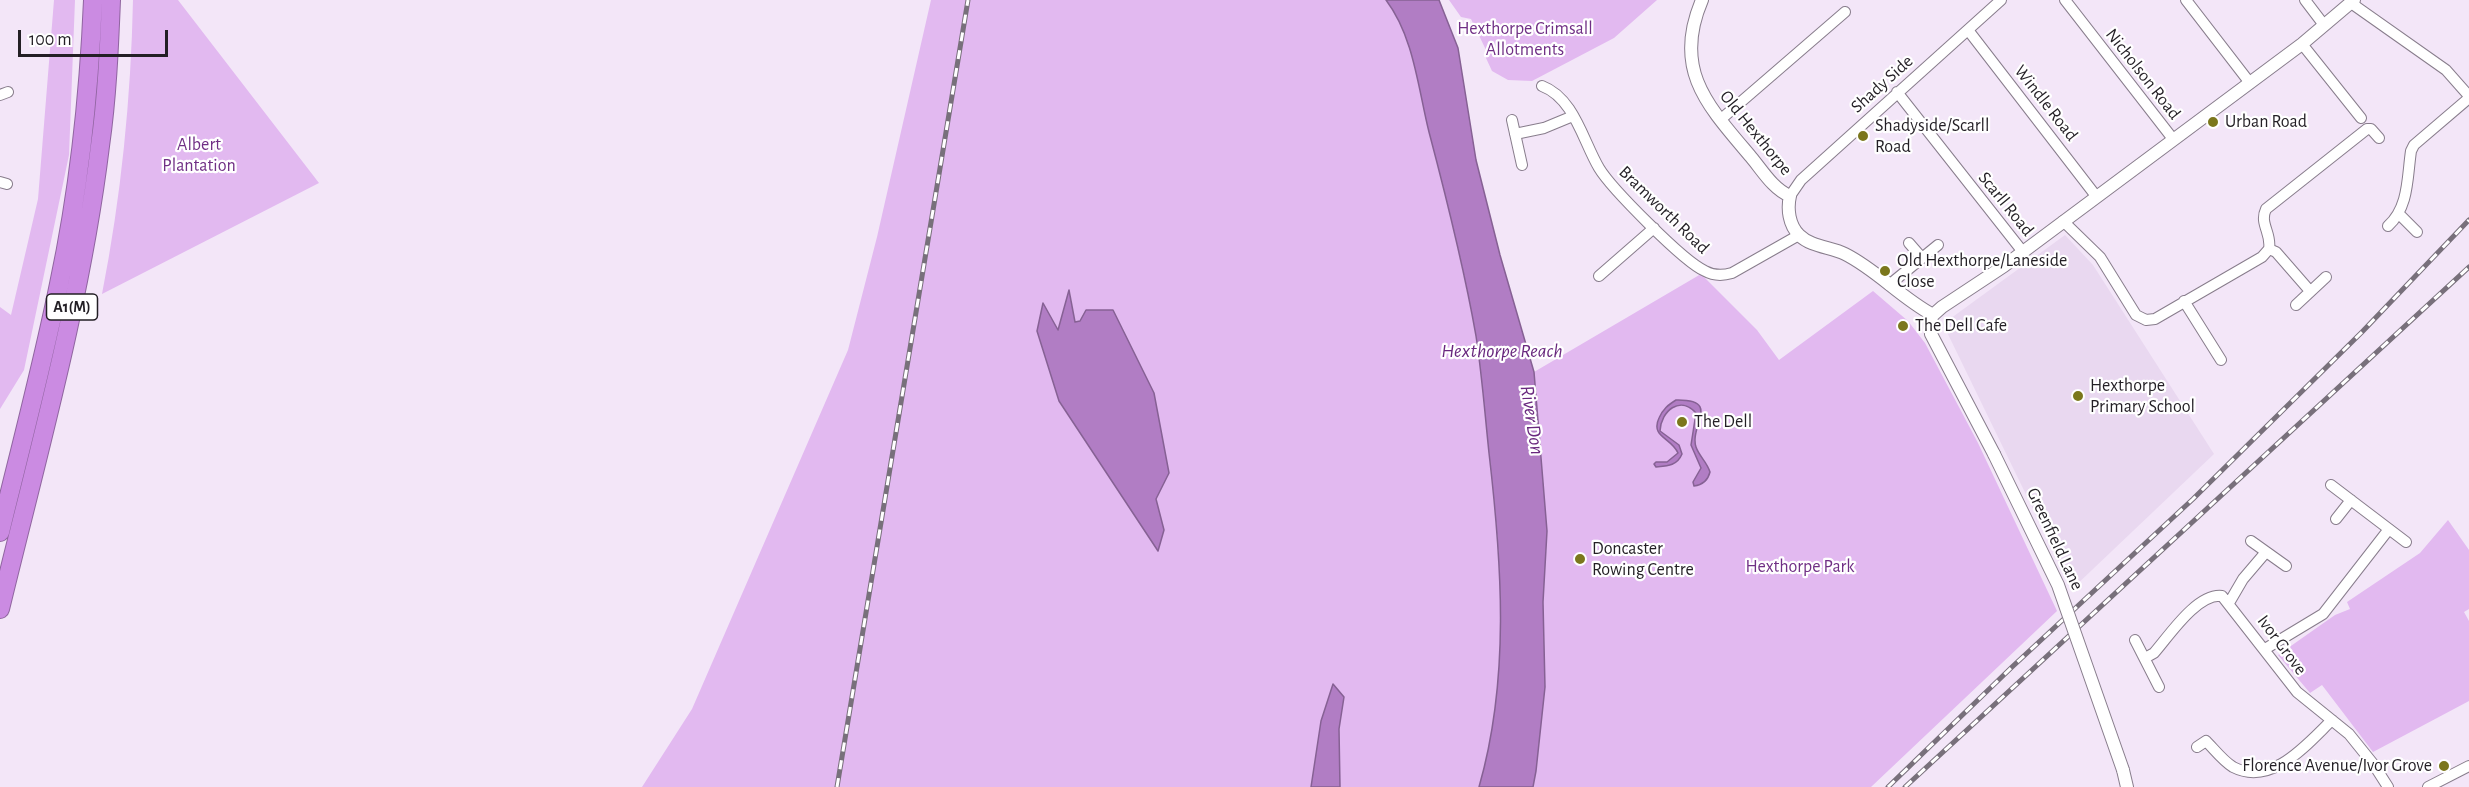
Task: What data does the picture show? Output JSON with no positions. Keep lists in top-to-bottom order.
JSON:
{
  "streets": {
    "highway": ["A1(M)"],
    "street": [
      "Nicholson Road",
      "Shady Side",
      "Windle Road",
      "Old Hexthorpe",
      "Scarll Road",
      "Bramworth Road",
      "Greenfield Lane",
      "Ivor Grove"
    ]
  },
  "crossings": [
    ["Shady Side", "Windle Road"],
    ["Shady Side", "Old Hexthorpe"],
    ["Shady Side", "Scarll Road"],
    ["Old Hexthorpe", "Bramworth Road"]
  ],
  "water": ["Hexthorpe Reach", "River Don"],
  "parks": ["Hexthorpe Crimsall Allotments", "Albert Plantation", "Hexthorpe Park"],
  "places": [
    "Urban Road",
    "Shadyside/Scarll Road",
    "Old Hexthorpe/Laneside Close",
    "The Dell Cafe",
    "Hexthorpe Primary School",
    "The Dell",
    "Doncaster Rowing Centre",
    "Florence Avenue/Ivor Grove"
  ],
  "scale_bar": "100 m"
}
